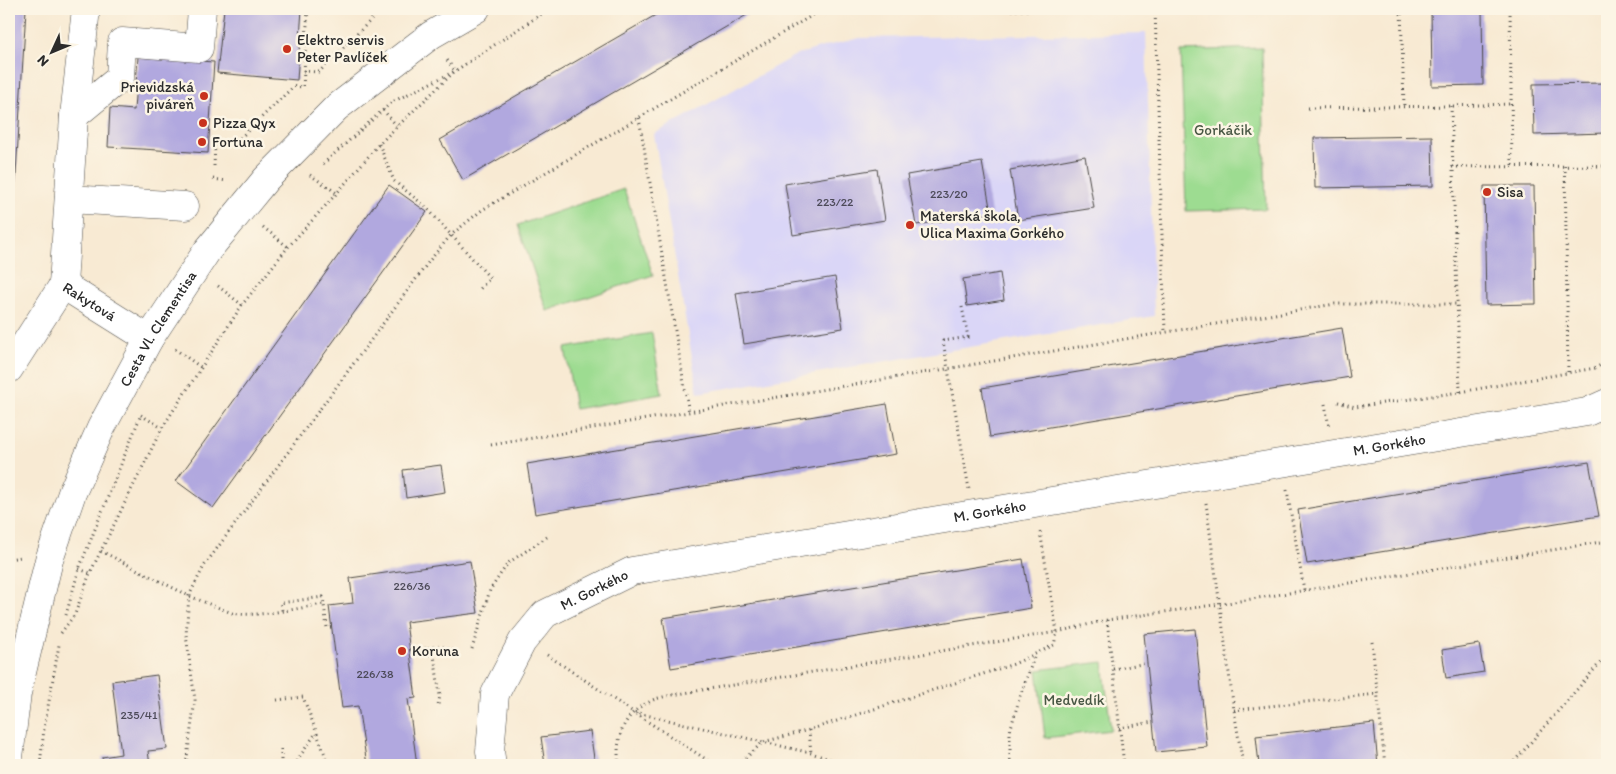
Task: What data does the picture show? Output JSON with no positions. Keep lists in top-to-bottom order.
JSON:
{
  "streets": {
    "street": ["Rakytová", "Cesta Vl. Clementisa", "M. Gorkého"]
  },
  "crossings": [
    ["Rakytová", "Cesta Vl. Clementisa"]
  ],
  "parks": ["Gorkáčik", "Medvedík"],
  "places": [
    "Elektro servis Peter Pavlíček",
    "Prievidzská piváreň",
    "Pizza Qyx",
    "Fortuna",
    "Sisa",
    "Materská škola, Ulica Maxima Gorkého",
    "Koruna"
  ],
  "house_numbers": [
    "223/20",
    "223/22",
    "226/36",
    "226/38",
    "235/41"
  ],
  "north": "bottom left"
}
